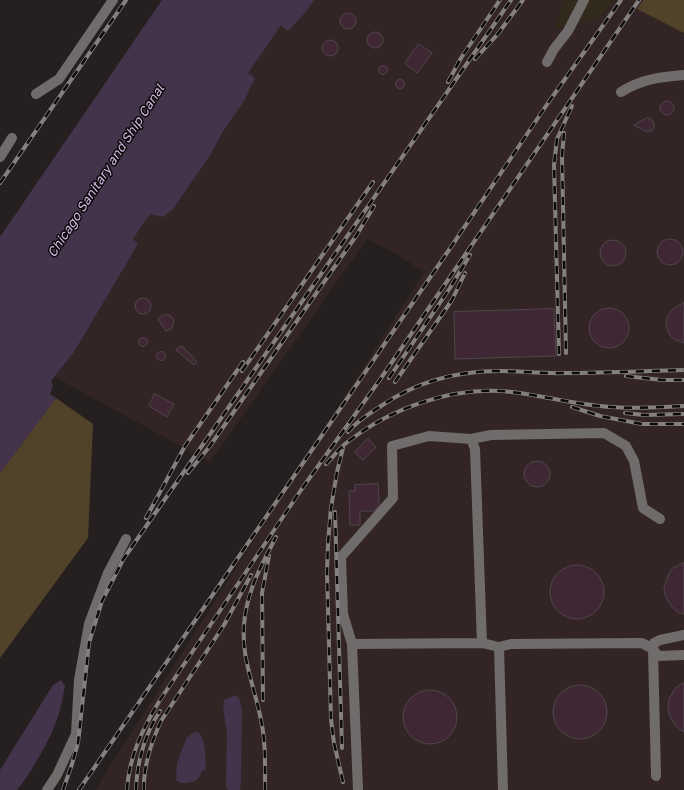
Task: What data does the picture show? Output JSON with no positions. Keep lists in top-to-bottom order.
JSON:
{
  "water": ["Chicago Sanitary and Ship Canal"]
}
